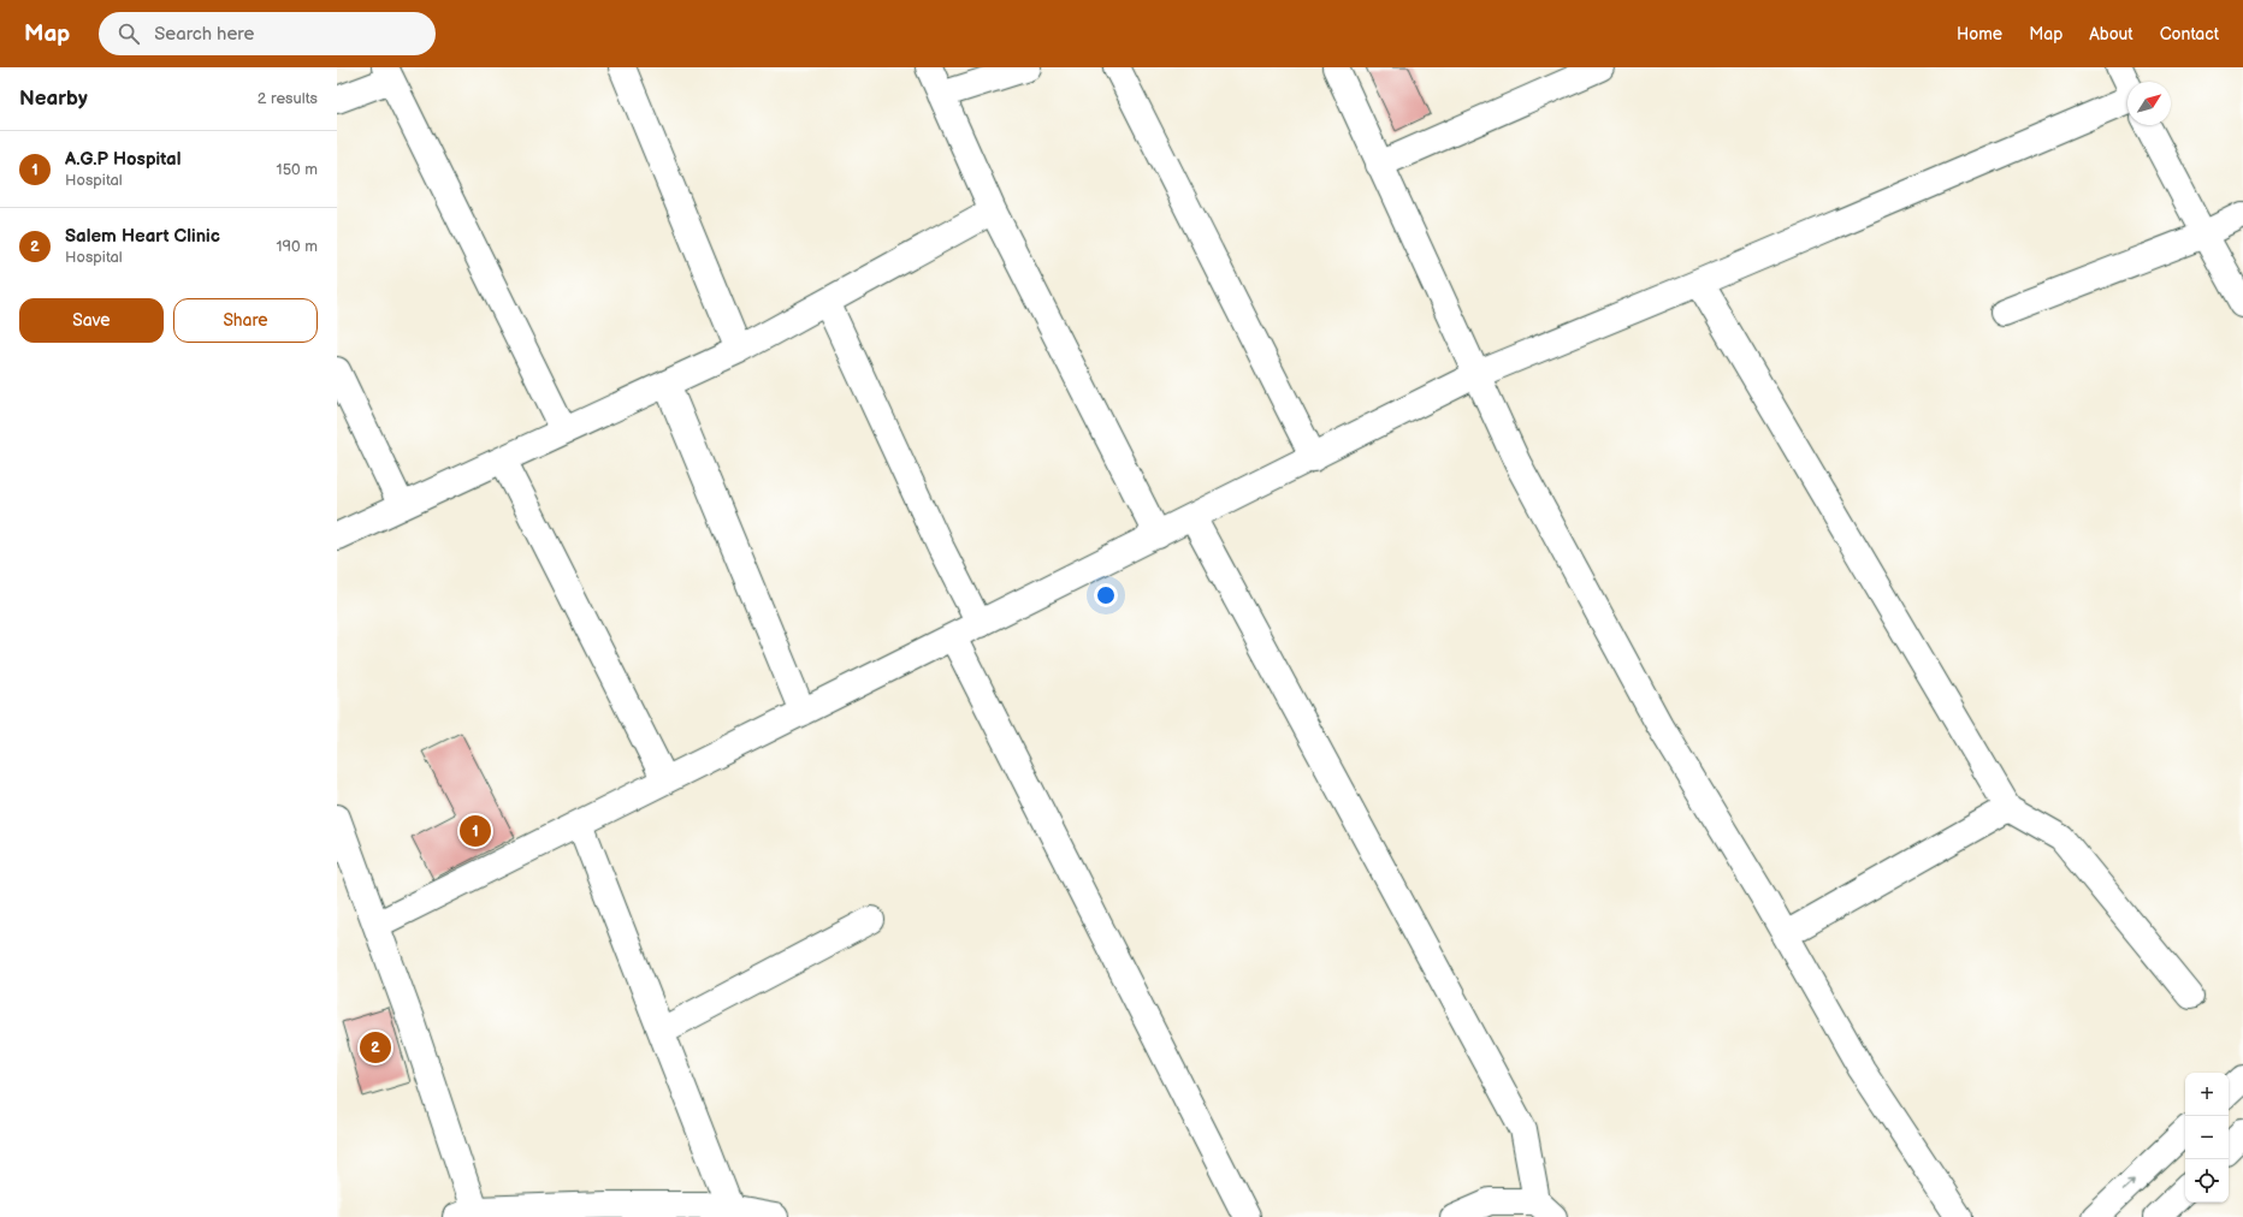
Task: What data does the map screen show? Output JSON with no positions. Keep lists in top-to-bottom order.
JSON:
{
  "north": "top right",
  "page": {
    "header": "Map",
    "search": "Search here",
    "nav": [
      "Home",
      "Map",
      "About",
      "Contact"
    ],
    "heading": ["Nearby", "2 results"],
    "list": [
      {
        "mark": "1",
        "name": "A.G.P Hospital",
        "note": "Hospital",
        "value": "150 m"
      },
      {
        "mark": "2",
        "name": "Salem Heart Clinic",
        "note": "Hospital",
        "value": "190 m"
      }
    ],
    "buttons": ["Save", "Share"],
    "pins": ["1", "2"],
    "map_buttons": ["+", "−"]
  }
}
